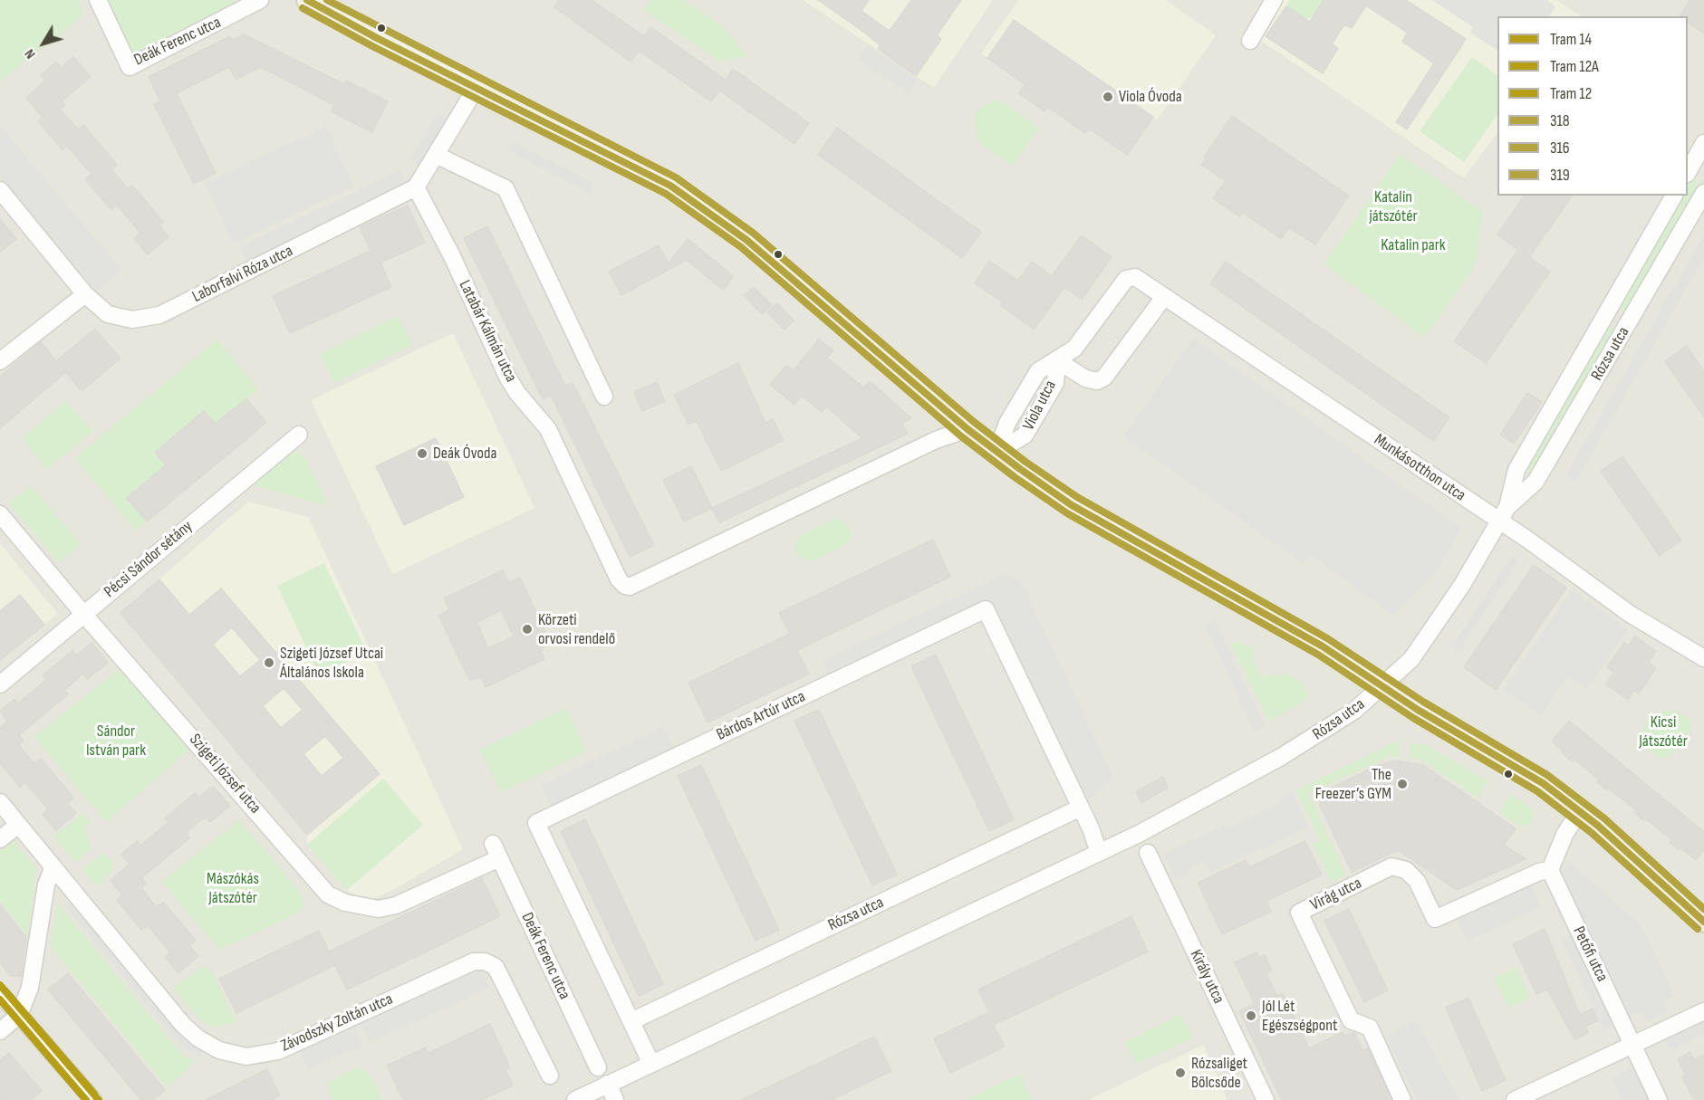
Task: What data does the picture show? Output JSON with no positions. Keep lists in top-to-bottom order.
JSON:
{
  "streets": {
    "street": [
      "Deák Ferenc utca",
      "Laborfalvi Róza utca",
      "Latabár Kálmán utca",
      "Rózsa utca",
      "Viola utca",
      "Munkásotthon utca",
      "Pécsi Sándor sétány",
      "Bárdos Artúr utca",
      "Szigeti József utca",
      "Virág utca",
      "Petőfi utca",
      "Király utca",
      "Závodszky Zoltán utca"
    ]
  },
  "crossings": [
    ["Deák Ferenc utca", "Szigeti József utca"],
    ["Laborfalvi Róza utca", "Latabár Kálmán utca"],
    ["Rózsa utca", "Munkásotthon utca"],
    ["Rózsa utca", "Bárdos Artúr utca"],
    ["Viola utca", "Munkásotthon utca"],
    ["Pécsi Sándor sétány", "Szigeti József utca"],
    ["Virág utca", "Petőfi utca"]
  ],
  "parks": [
    "Katalin játszótér",
    "Katalin park",
    "Kicsi Játszótér",
    "Sándor István park",
    "Mászókás Játszótér"
  ],
  "places": [
    "Viola Óvoda",
    "Deák Óvoda",
    "Körzeti orvosi rendelő",
    "Szigeti József Utcai Általános Iskola",
    "The Freezer’s GYM",
    "Jól Lét Egészségpont",
    "Rózsaliget Bölcsőde"
  ],
  "lines": [
    "transit line 318",
    "transit line 319",
    "transit line 316",
    "tram line 14",
    "tram line 12",
    "tram line 12A"
  ],
  "legend": [
    "Tram 14",
    "Tram 12A",
    "Tram 12",
    "318",
    "316",
    "319"
  ],
  "north": "bottom left"
}
